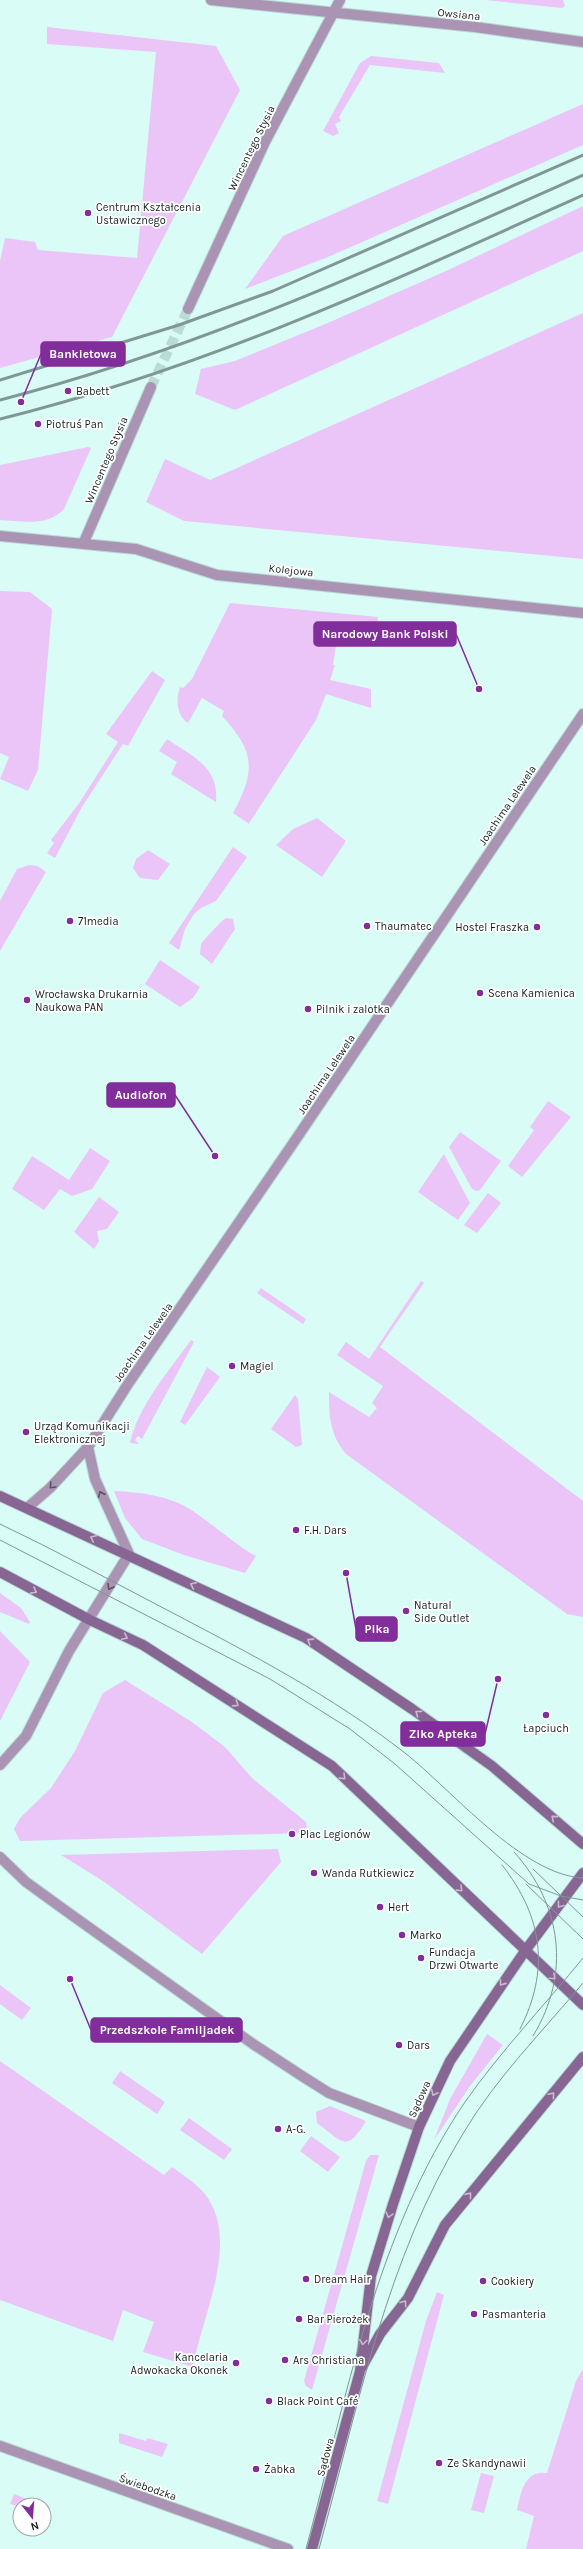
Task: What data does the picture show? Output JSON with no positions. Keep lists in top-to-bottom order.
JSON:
{
  "streets": {
    "street": [
      "Owsiana",
      "Wincentego Stysia",
      "Kolejowa",
      "Joachima Lelewela",
      "Sądowa",
      "Świebodzka"
    ]
  },
  "crossings": [
    ["Owsiana", "Wincentego Stysia"],
    ["Wincentego Stysia", "Kolejowa"]
  ],
  "places": [
    "Centrum Kształcenia Ustawicznego",
    "Babett",
    "Bankietowa",
    "Piotruś Pan",
    "Narodowy Bank Polski",
    "71media",
    "Thaumatec",
    "Hostel Fraszka",
    "Scena Kamienica",
    "Wrocławska Drukarnia Naukowa PAN",
    "Pilnik i zalotka",
    "Audiofon",
    "Magiel",
    "Urząd Komunikacji Elektronicznej",
    "F.H. Dars",
    "Pika",
    "Natural Side Outlet",
    "Ziko Apteka",
    "Łapciuch",
    "Plac Legionów",
    "Wanda Rutkiewicz",
    "Hert",
    "Marko",
    "Fundacja Drzwi Otwarte",
    "Przedszkole Familjadek",
    "Dars",
    "A-G.",
    "Dream Hair",
    "Cookiery",
    "Pasmanteria",
    "Bar Pierożek",
    "Ars Christiana",
    "Kancelaria Adwokacka Okonek",
    "Black Point Café",
    "Ze Skandynawii",
    "Żabka"
  ],
  "north": "bottom"
}
